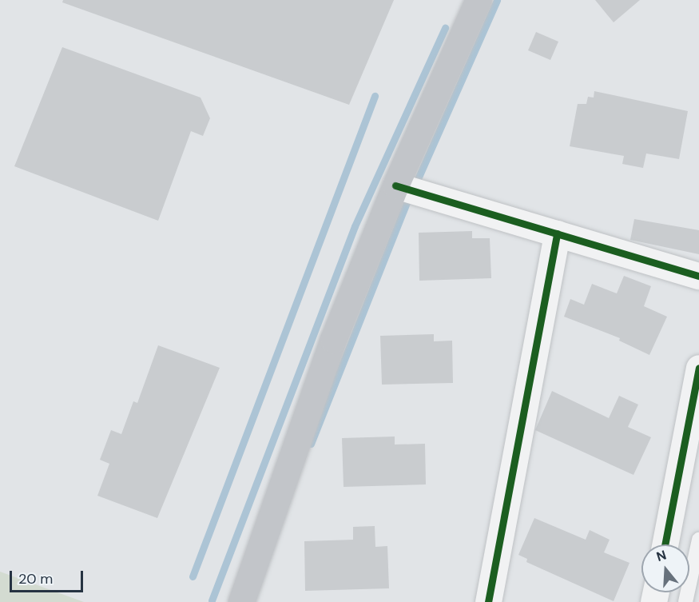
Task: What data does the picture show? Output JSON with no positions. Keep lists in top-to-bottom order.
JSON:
{
  "scale_bar": "20 m",
  "north": "top"
}
